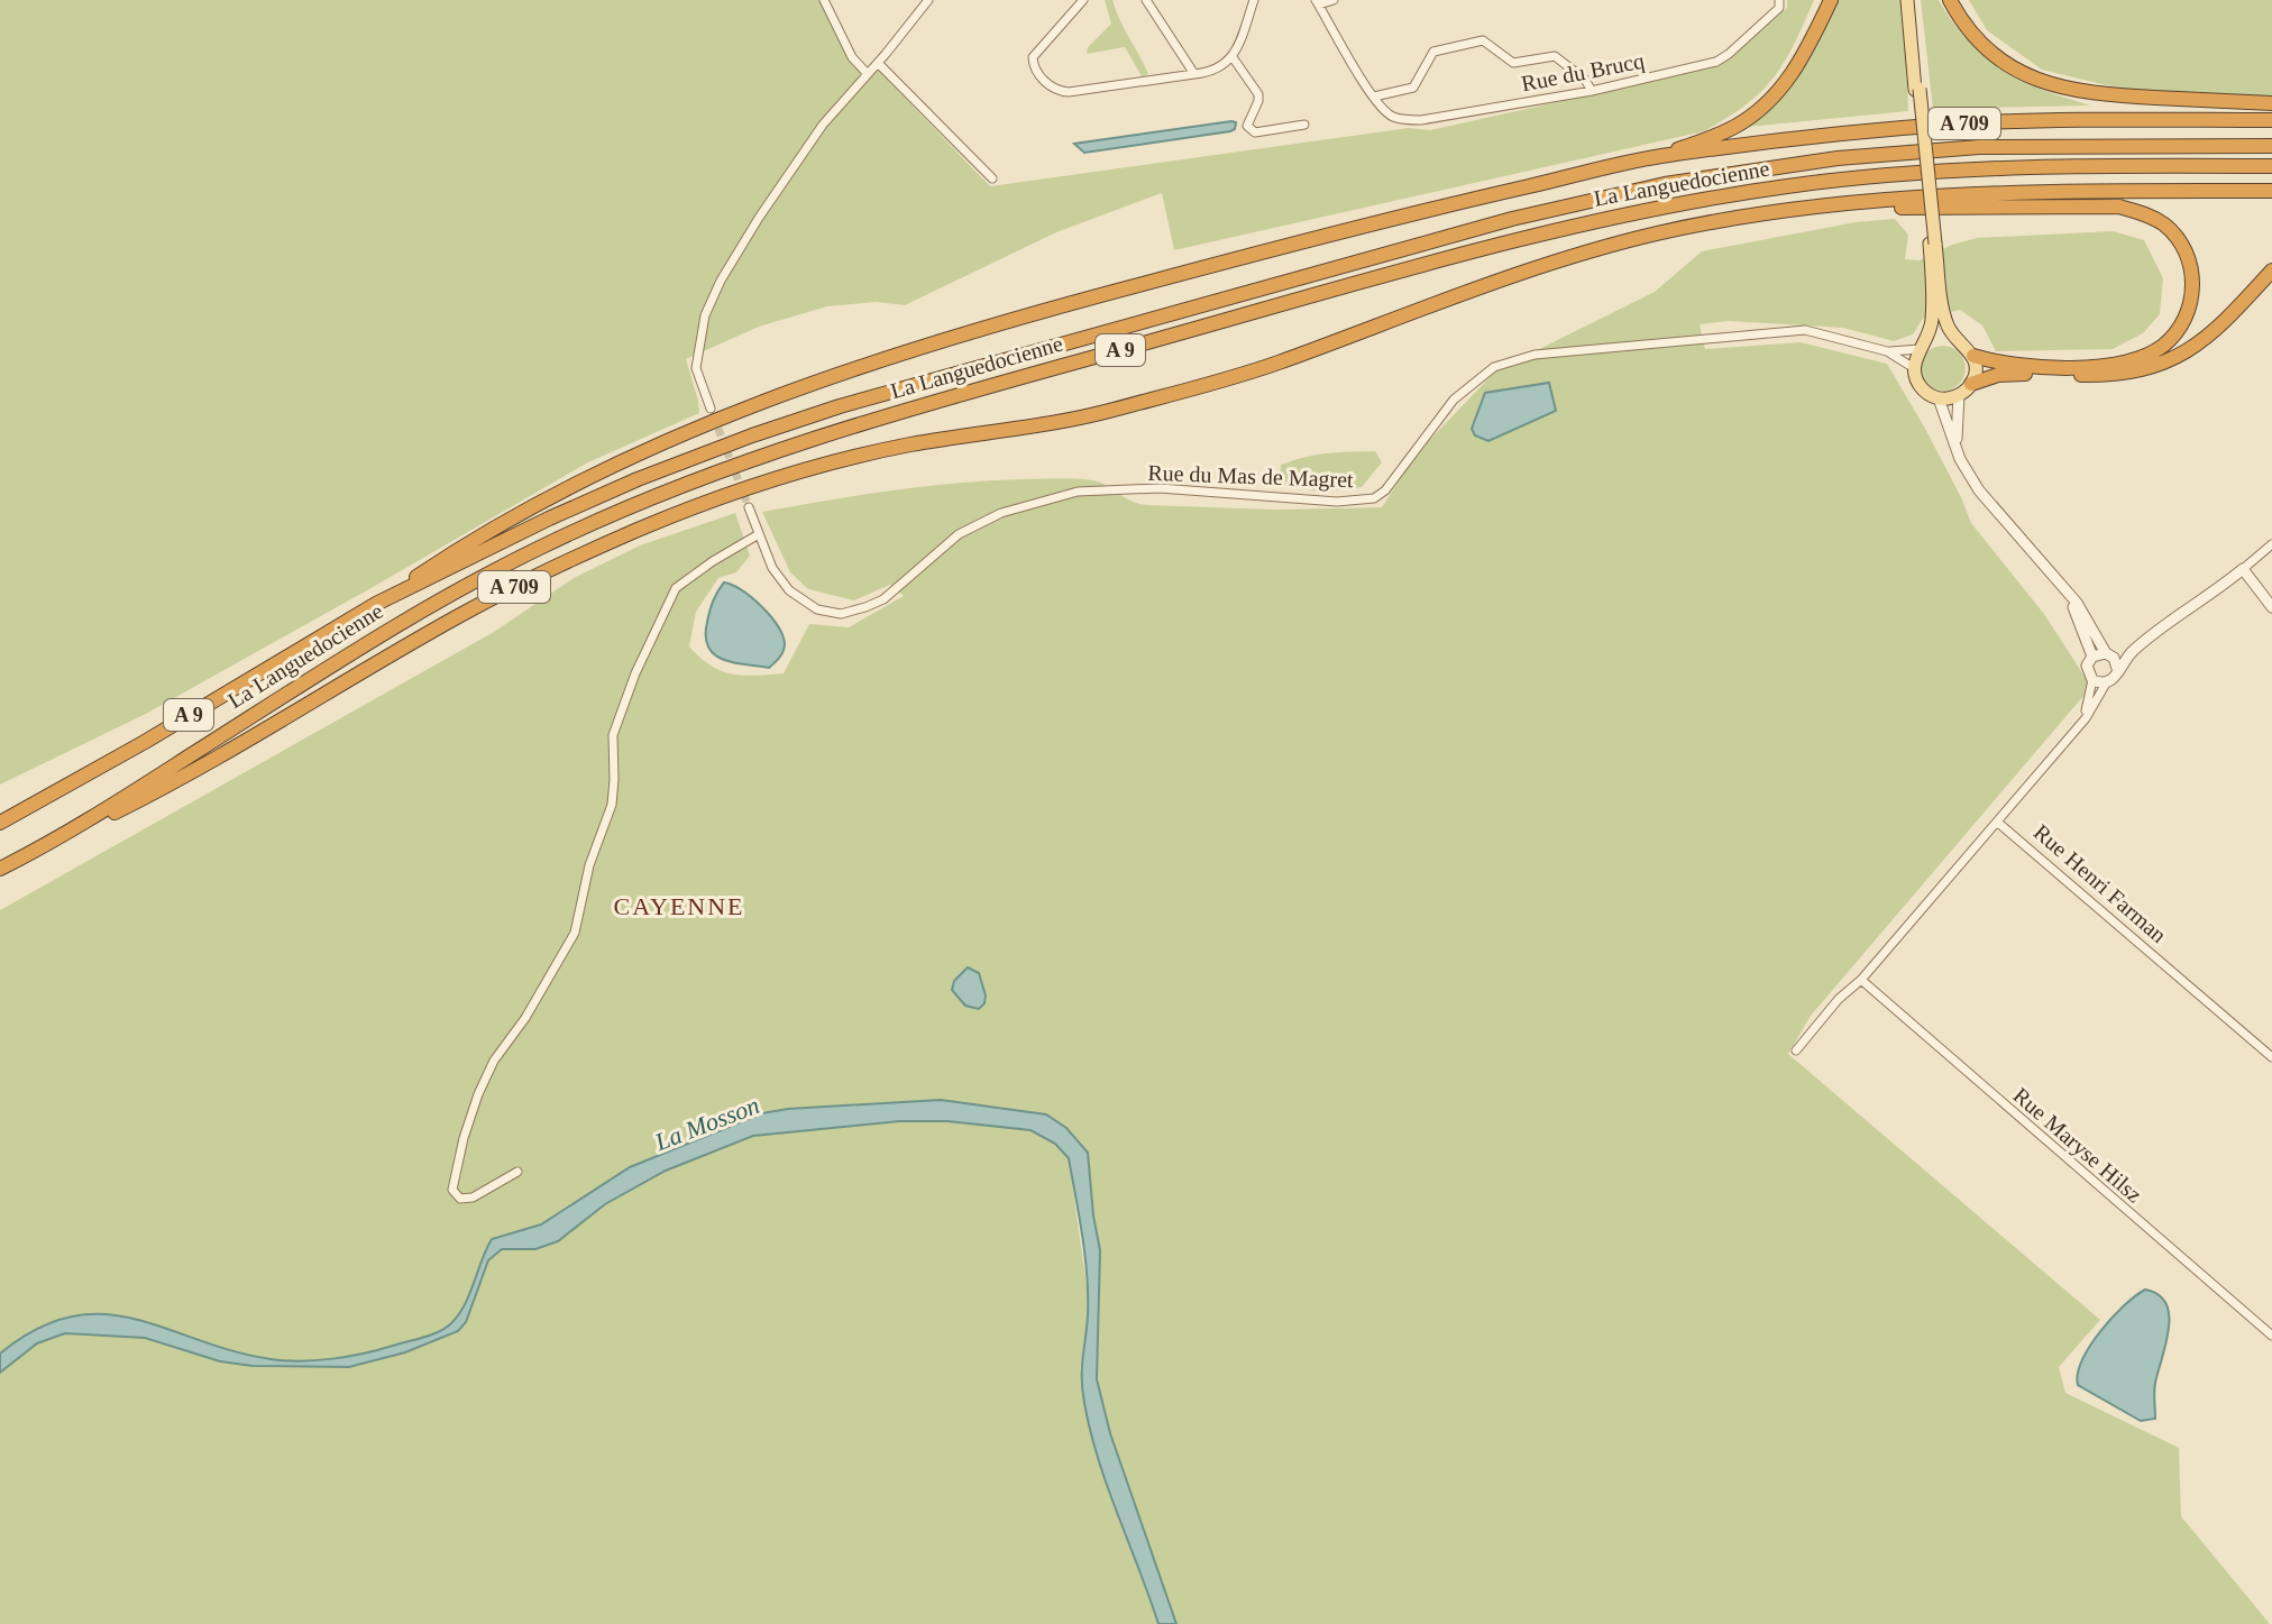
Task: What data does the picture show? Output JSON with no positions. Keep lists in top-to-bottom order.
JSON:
{
  "streets": {
    "highway": ["A 709", "La Languedocienne", "A 9"],
    "street": [
      "Rue du Brucq",
      "Rue du Mas de Magret",
      "Rue Henri Farman",
      "Rue Maryse Hilsz"
    ]
  },
  "crossings": [
    ["A 709", "La Languedocienne"]
  ],
  "districts": ["CAYENNE"],
  "water": ["La Mosson"]
}
